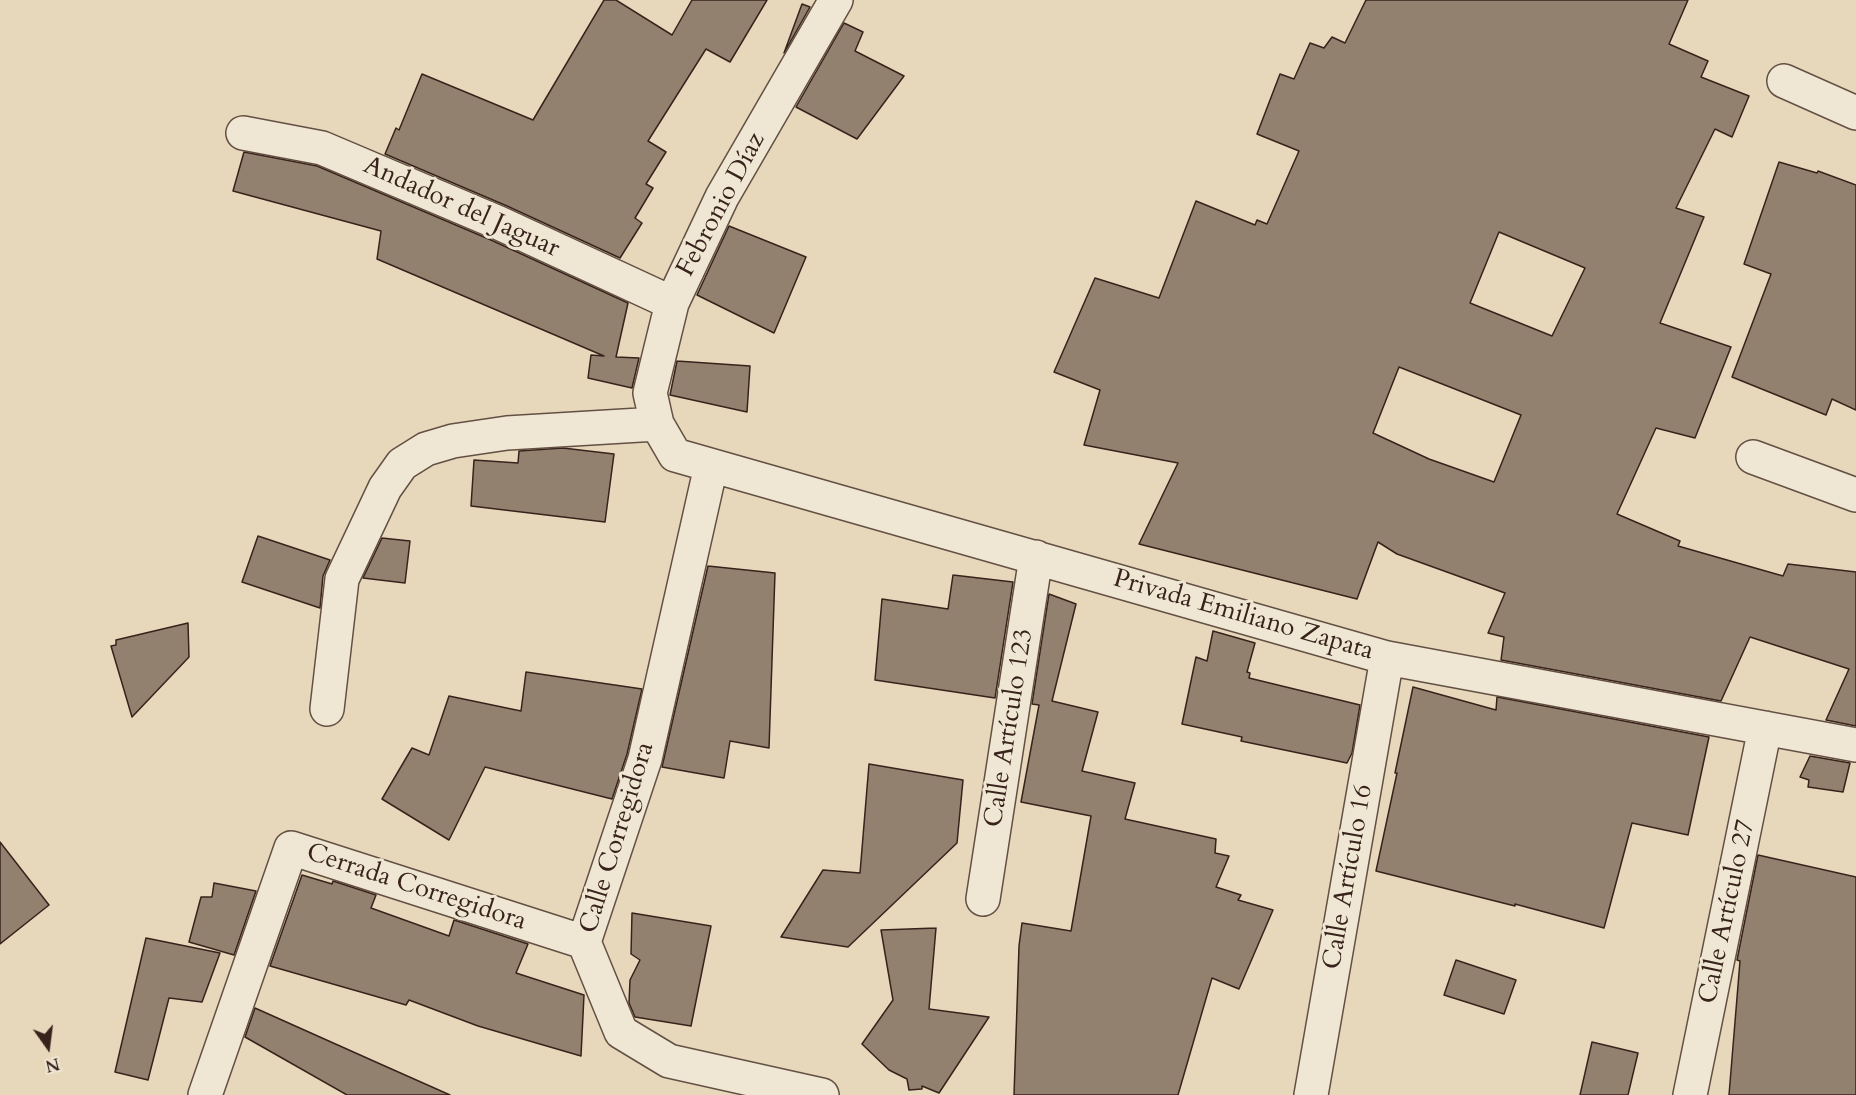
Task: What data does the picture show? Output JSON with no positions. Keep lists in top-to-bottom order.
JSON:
{
  "streets": {
    "street": [
      "Febronio Díaz",
      "Andador del Jaguar",
      "Privada Emiliano Zapata",
      "Calle Artículo 123",
      "Calle Corregidora",
      "Calle Artículo 16",
      "Cerrada Corregidora",
      "Calle Artículo 27"
    ]
  },
  "crossings": [
    ["Febronio Díaz", "Andador del Jaguar"],
    ["Febronio Díaz", "Privada Emiliano Zapata"],
    ["Privada Emiliano Zapata", "Calle Artículo 123"],
    ["Privada Emiliano Zapata", "Calle Corregidora"],
    ["Privada Emiliano Zapata", "Calle Artículo 16"],
    ["Privada Emiliano Zapata", "Calle Artículo 27"],
    ["Calle Corregidora", "Cerrada Corregidora"]
  ],
  "north": "bottom"
}
